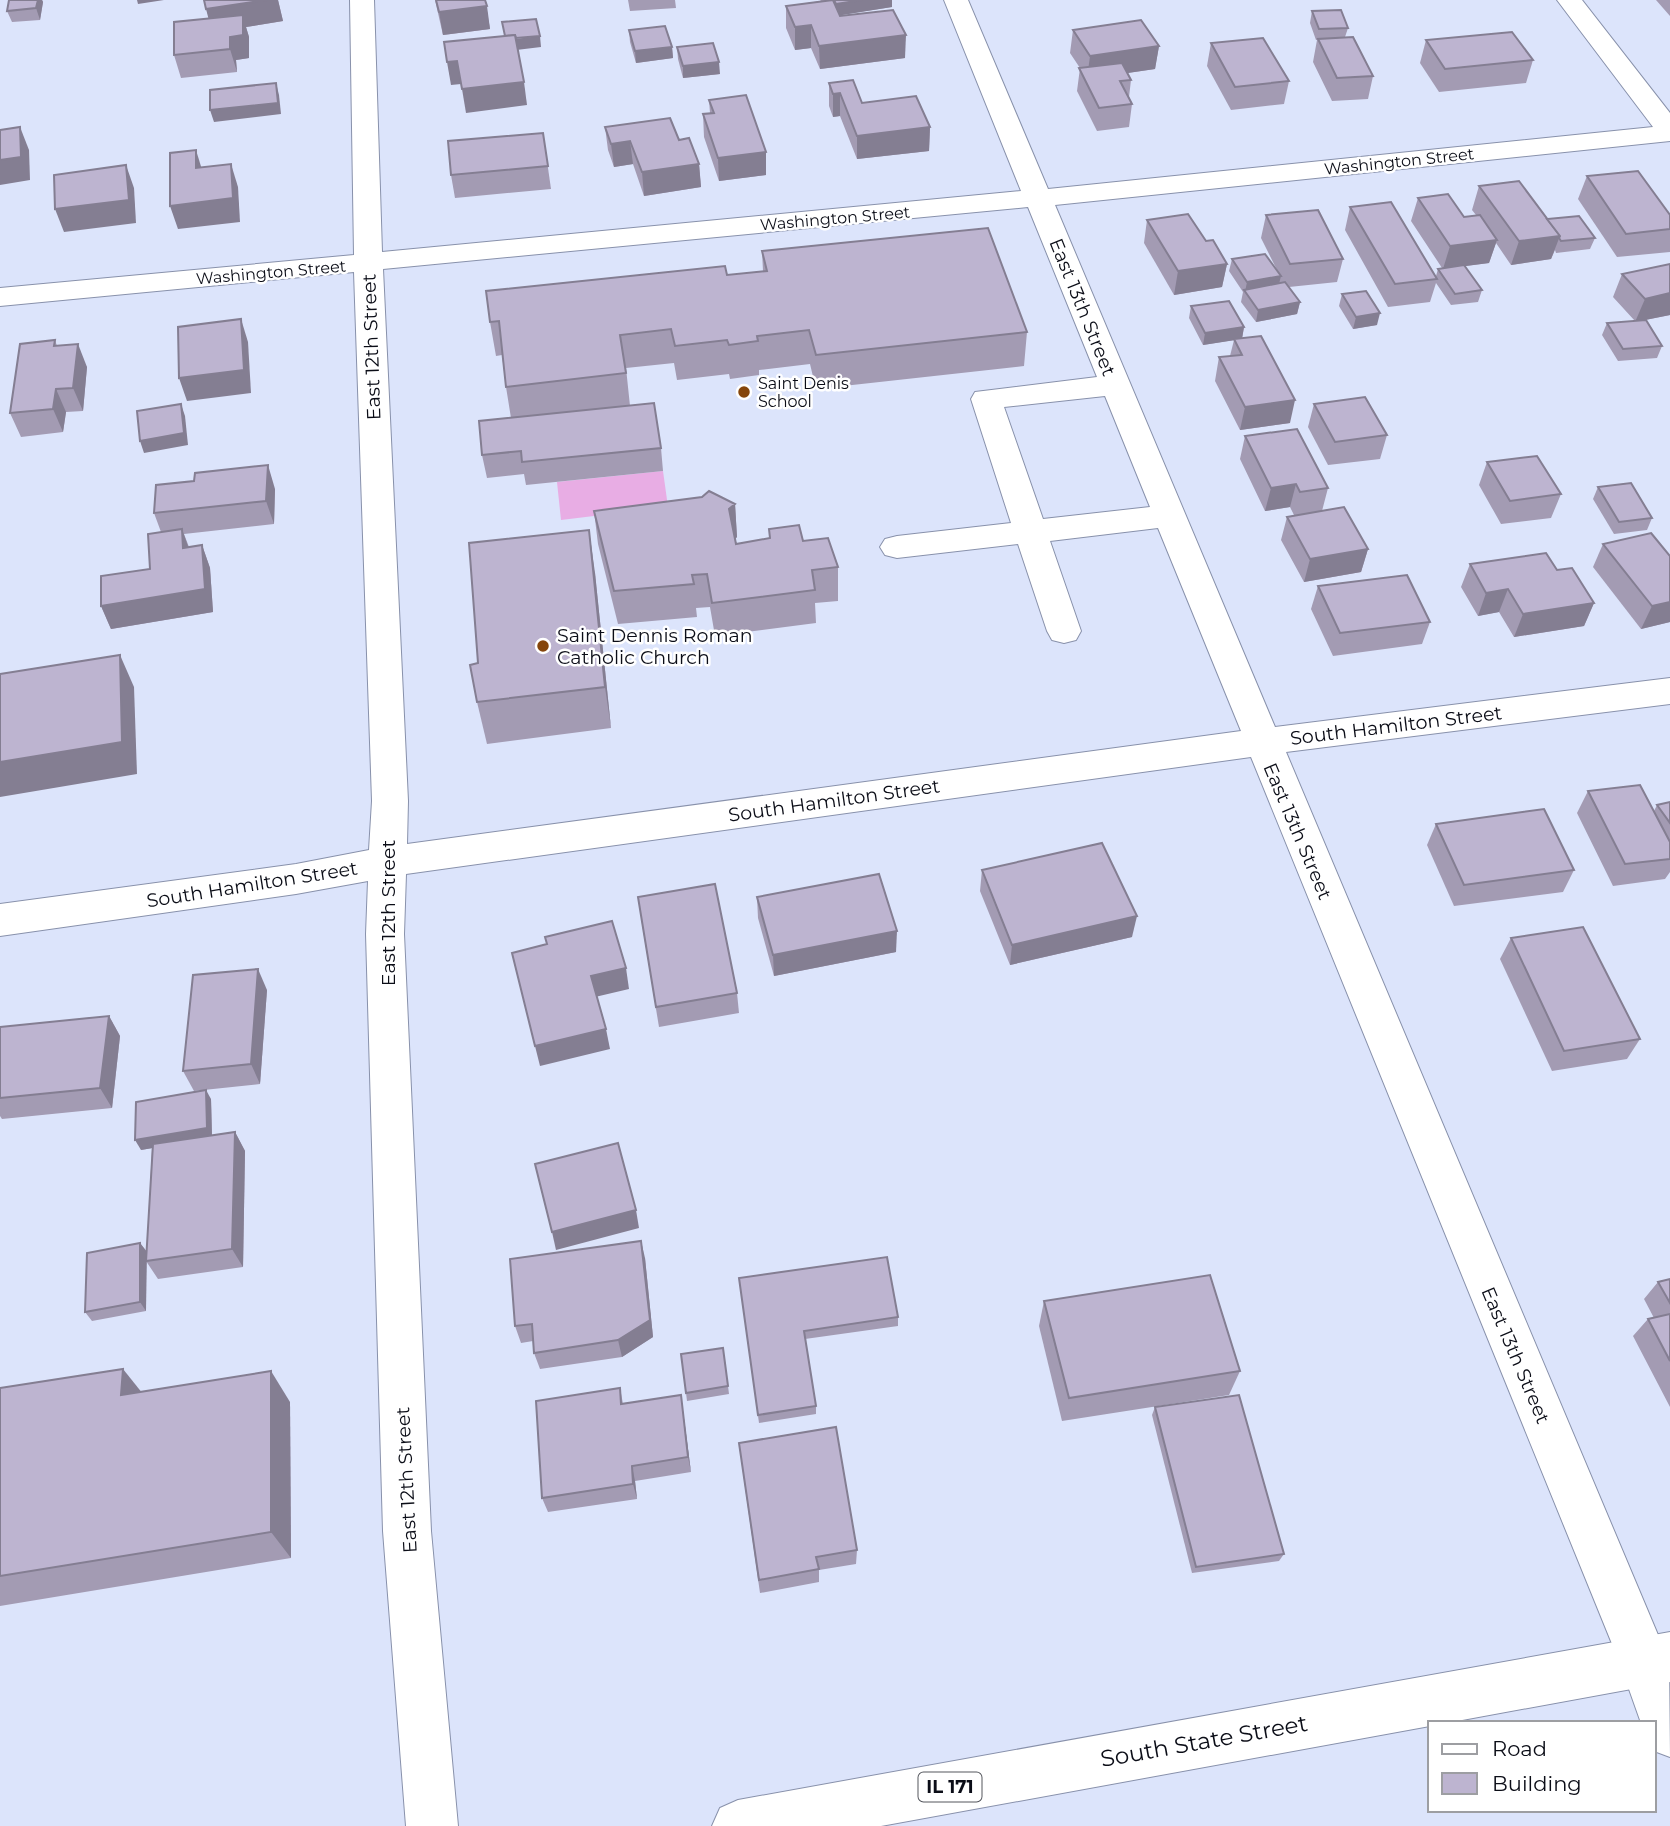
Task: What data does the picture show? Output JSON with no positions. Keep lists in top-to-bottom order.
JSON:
{
  "streets": {
    "street": [
      "Washington Street",
      "East 13th Street",
      "East 12th Street",
      "South Hamilton Street",
      "South State Street",
      "IL 171"
    ]
  },
  "crossings": [
    ["Washington Street", "East 13th Street"],
    ["Washington Street", "East 12th Street"],
    ["East 13th Street", "South Hamilton Street"],
    ["East 13th Street", "South State Street"],
    ["East 12th Street", "South Hamilton Street"]
  ],
  "places": ["Saint Denis School", "Saint Dennis Roman Catholic Church"],
  "legend": ["Road", "Building"]
}
